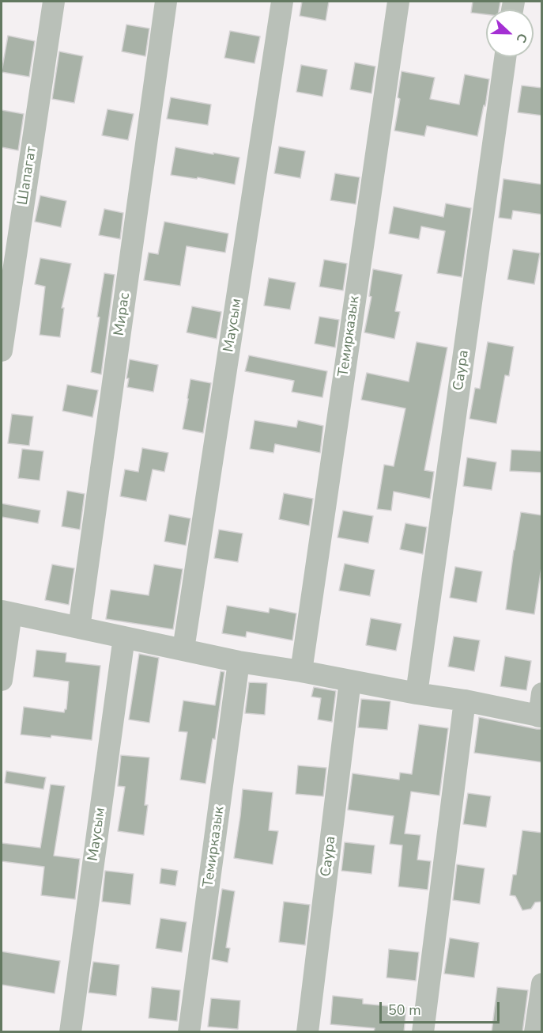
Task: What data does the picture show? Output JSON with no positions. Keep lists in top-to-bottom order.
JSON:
{
  "streets": {
    "street": [
      "Шапагат",
      "Мирас",
      "Маусым",
      "Темирказык",
      "Саура"
    ]
  },
  "scale_bar": "50 m",
  "north": "right"
}
